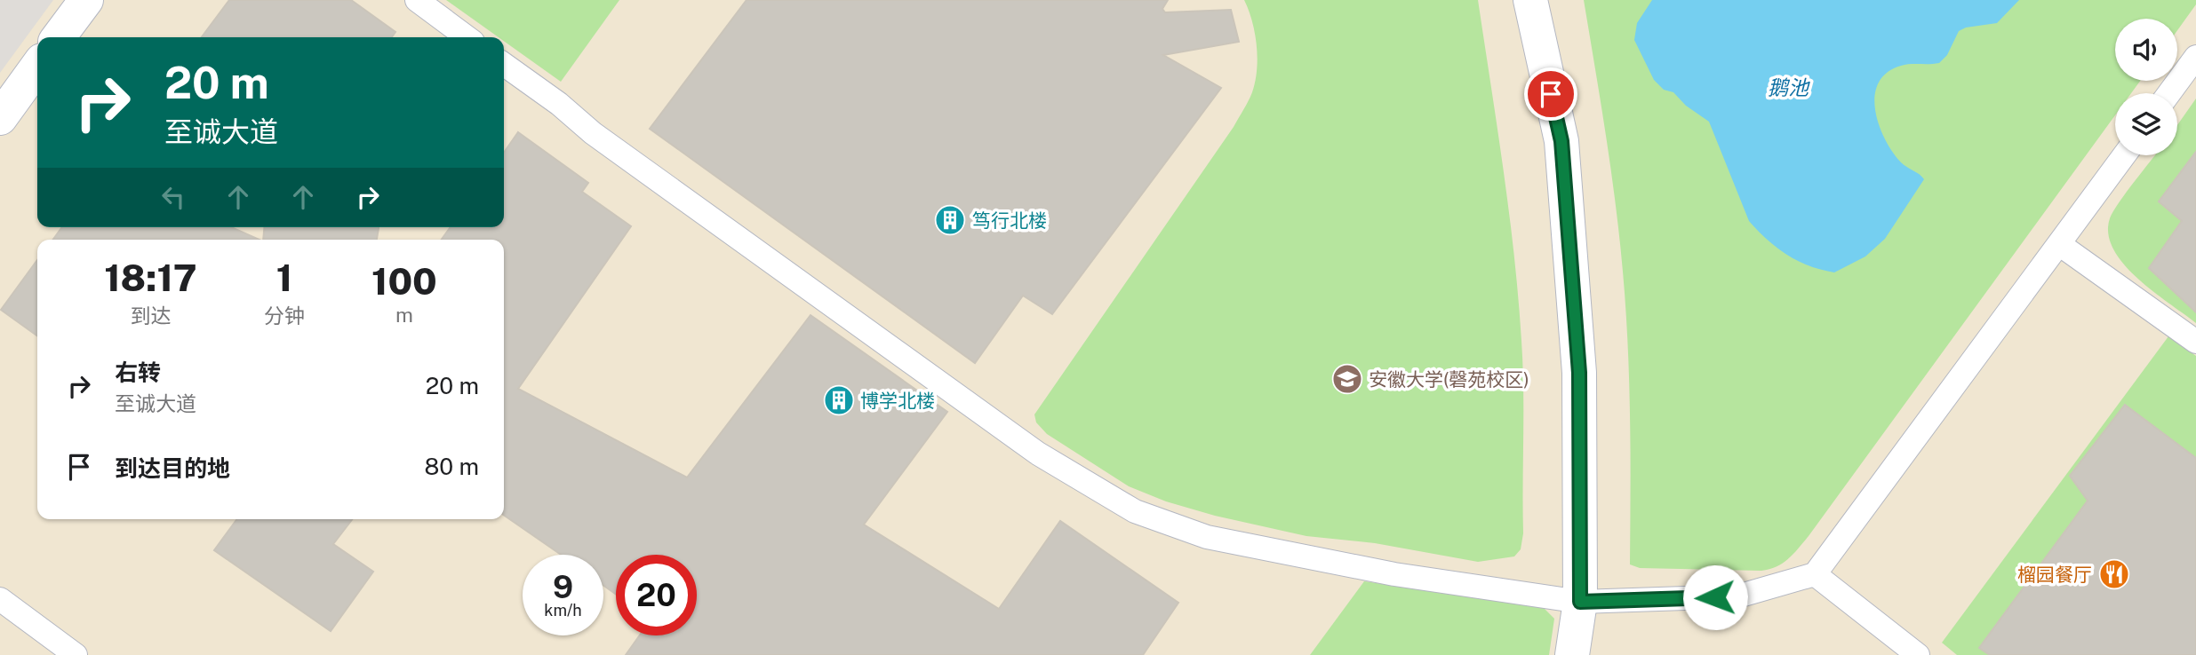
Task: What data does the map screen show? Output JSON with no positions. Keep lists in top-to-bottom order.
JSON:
{
  "water": ["鹅池"],
  "places": {
    "building": ["笃行北楼", "博学北楼"],
    "school or university": ["安徽大学(磬苑校区)"],
    "restaurant": ["榴园餐厅"]
  },
  "page": {
    "turn": ["20 m", "至诚大道"],
    "eta": [
      "18:17",
      "到达",
      "1",
      "分钟",
      "100",
      "m"
    ],
    "list": [
      {
        "name": "右转",
        "note": "至诚大道",
        "value": "20 m"
      },
      {
        "name": "到达目的地",
        "value": "80 m"
      }
    ],
    "speed": "9 km/h",
    "limit": "20"
  }
}
